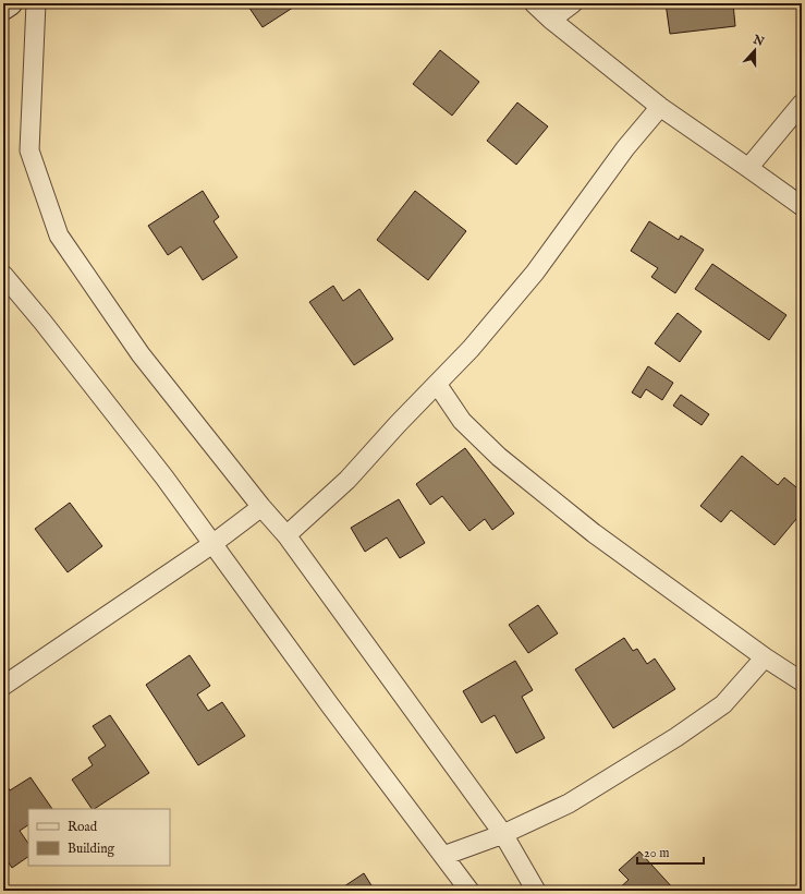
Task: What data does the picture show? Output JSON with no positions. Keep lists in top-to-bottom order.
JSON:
{
  "legend": ["Road", "Building"],
  "scale_bar": "20 m",
  "north": "top"
}
